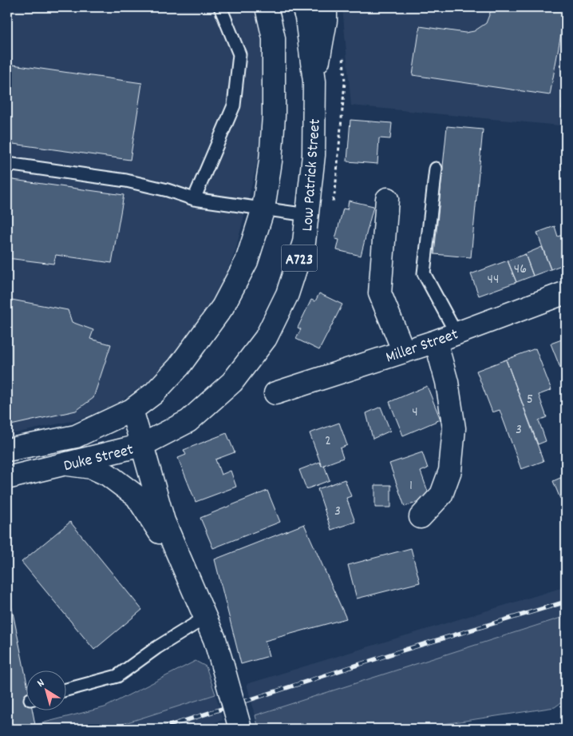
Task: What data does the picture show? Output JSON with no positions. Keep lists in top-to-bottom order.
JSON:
{
  "streets": {
    "main road": [
      "Low Patrick Street",
      "A723",
      "Miller Street",
      "Duke Street"
    ]
  },
  "crossings": [
    ["Low Patrick Street", "Duke Street"]
  ],
  "house_numbers": [
    "46",
    "44",
    "5",
    "4",
    "3",
    "2",
    "1",
    "3"
  ],
  "north": "top left"
}
